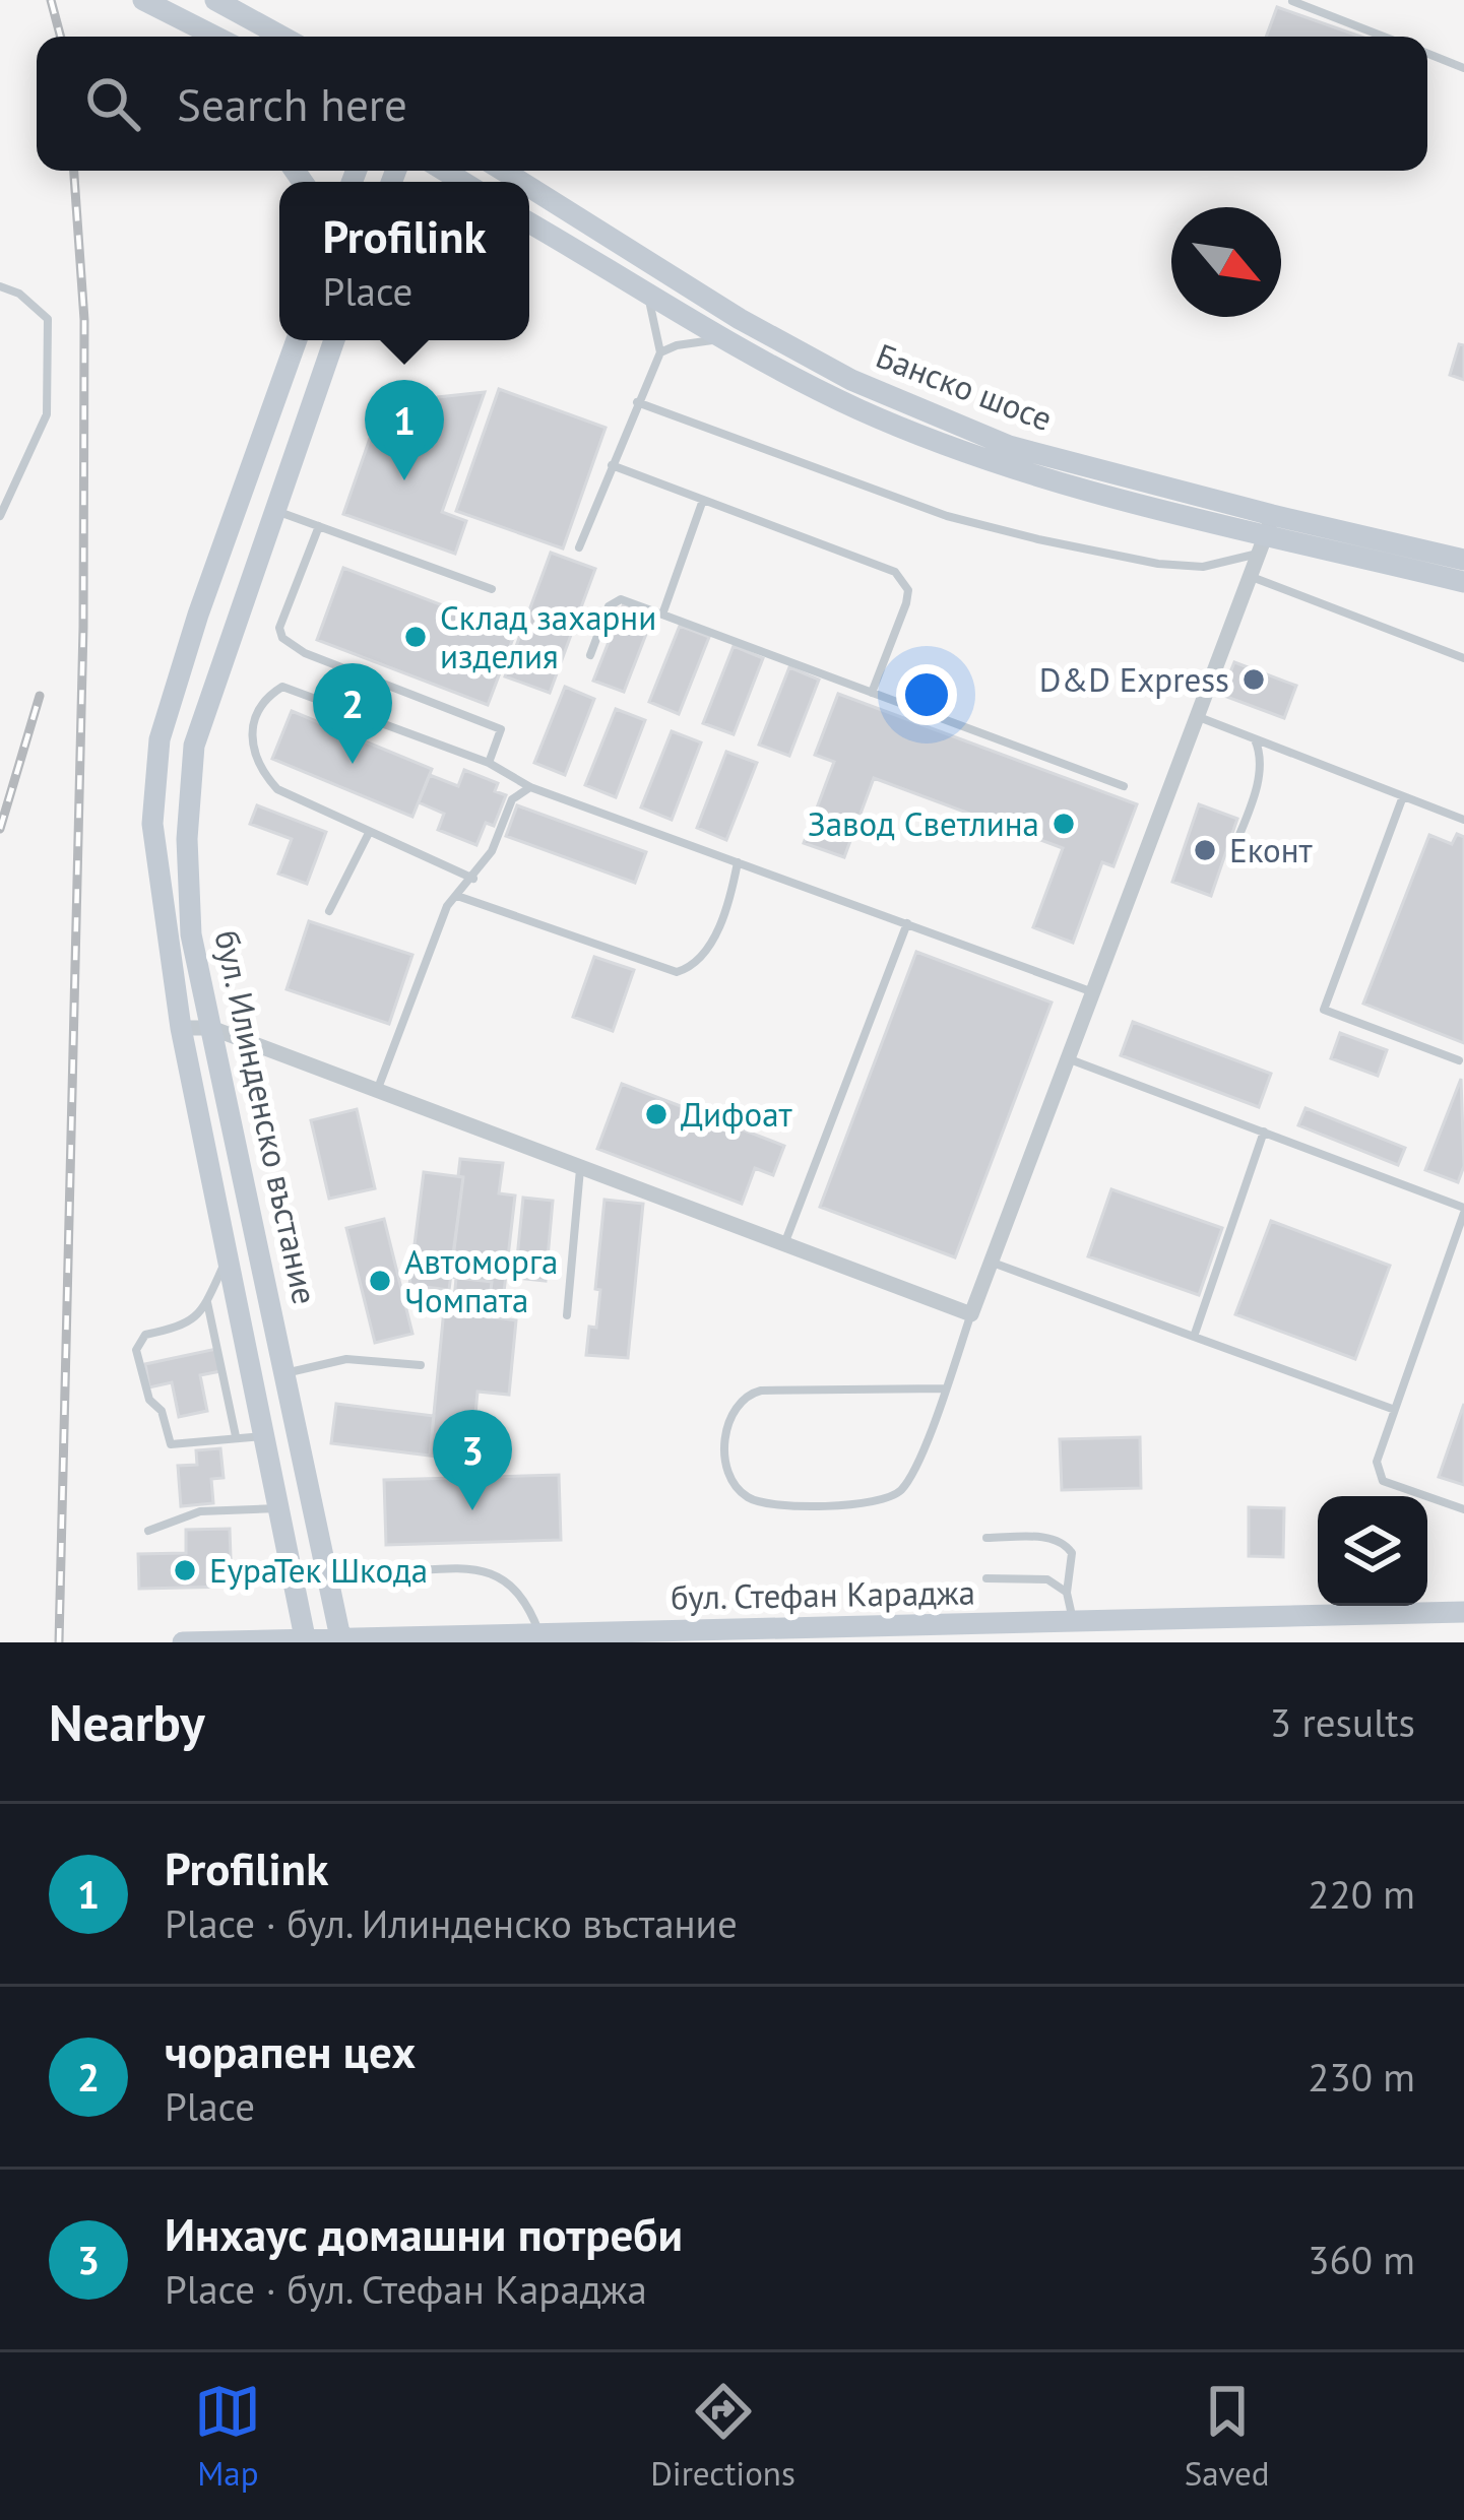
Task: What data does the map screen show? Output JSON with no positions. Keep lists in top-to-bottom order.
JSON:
{
  "streets": {
    "main road": ["Банско шосе", "бул. Илинденско въстание", "бул. Стефан Караджа"]
  },
  "crossings": [
    ["бул. Илинденско въстание", "бул. Стефан Караджа"]
  ],
  "places": [
    "Склад захарни изделия",
    "D&D Express",
    "Завод Светлина",
    "Еконт",
    "Дифоат",
    "Автоморга Чомпата",
    "ЕураТек Шкода"
  ],
  "north": "bottom right",
  "page": {
    "search": "Search here",
    "popup": ["Profilink", "Place"],
    "pins": ["1", "2", "3"],
    "heading": ["Nearby", "3 results"],
    "list": [
      {
        "mark": "1",
        "name": "Profilink",
        "note": "Place · бул. Илинденско въстание",
        "value": "220 m"
      },
      {
        "mark": "2",
        "name": "чорапен цех",
        "note": "Place",
        "value": "230 m"
      },
      {
        "mark": "3",
        "name": "Инхаус домашни потреби",
        "note": "Place · бул. Стефан Караджа",
        "value": "360 m"
      }
    ],
    "nav": ["Map", "Directions", "Saved"]
  }
}
